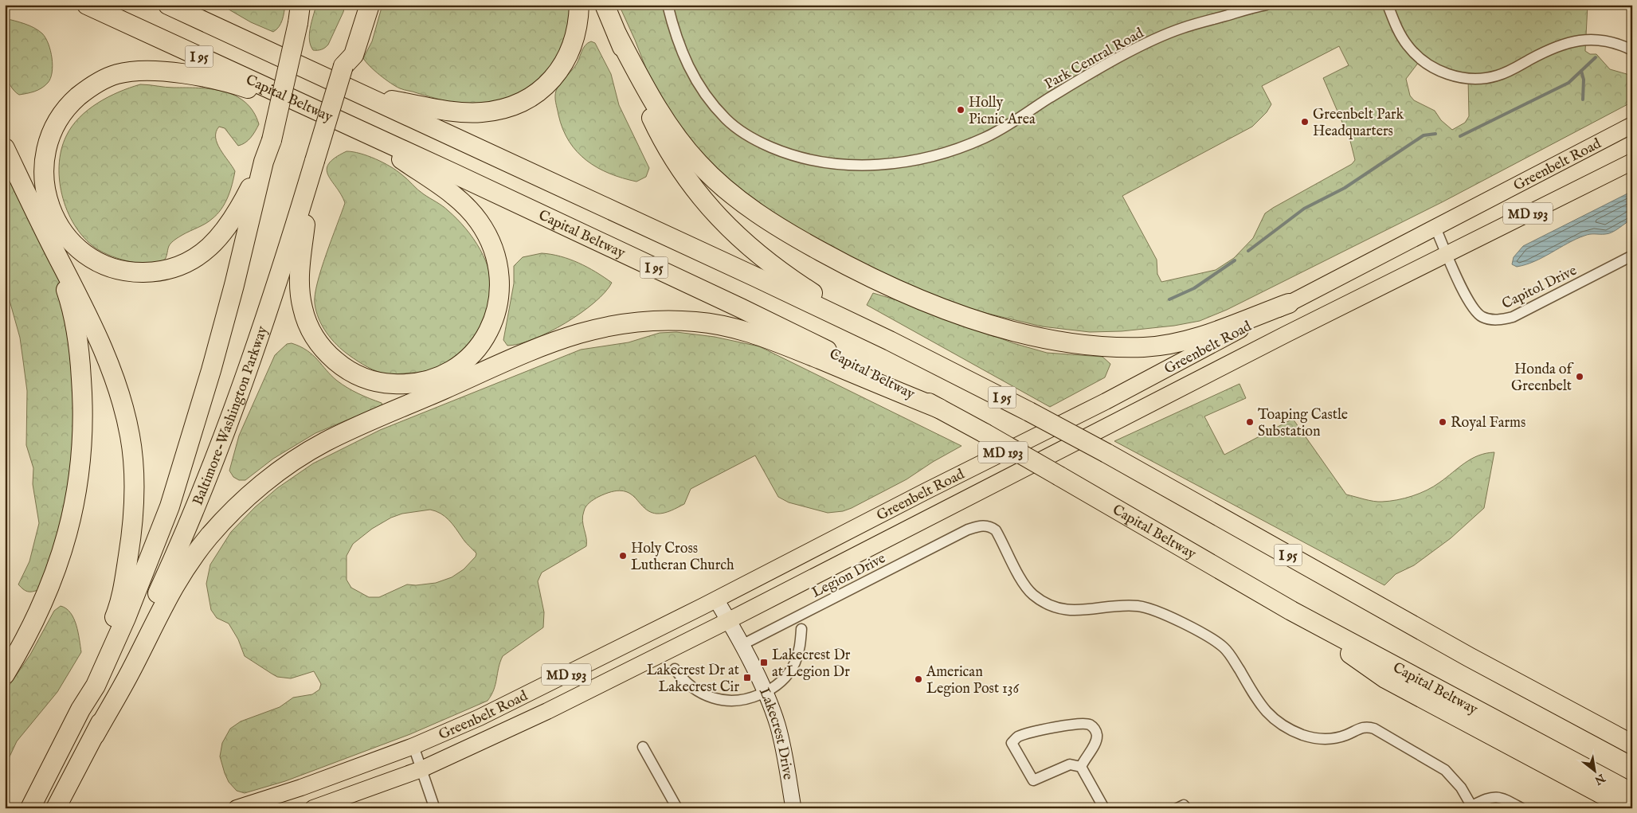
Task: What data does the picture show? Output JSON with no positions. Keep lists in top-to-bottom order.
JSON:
{
  "streets": {
    "highway": ["I 95", "Capital Beltway", "Baltimore-Washington Parkway"],
    "main road": ["Greenbelt Road", "MD 193"],
    "street": [
      "Park Central Road",
      "Capitol Drive",
      "Legion Drive",
      "Lakecrest Drive"
    ]
  },
  "crossings": [
    ["Greenbelt Road", "Capitol Drive"],
    ["Greenbelt Road", "Lakecrest Drive"],
    ["Legion Drive", "Lakecrest Drive"]
  ],
  "places": {
    "other": [
      "Holly Picnic Area",
      "Greenbelt Park Headquarters",
      "Honda of Greenbelt",
      "Toaping Castle Substation",
      "Royal Farms",
      "Holy Cross Lutheran Church",
      "American Legion Post 136"
    ],
    "transit": ["Lakecrest Dr at Legion Dr", "Lakecrest Dr at Lakecrest Cir"]
  },
  "north": "bottom right"
}
